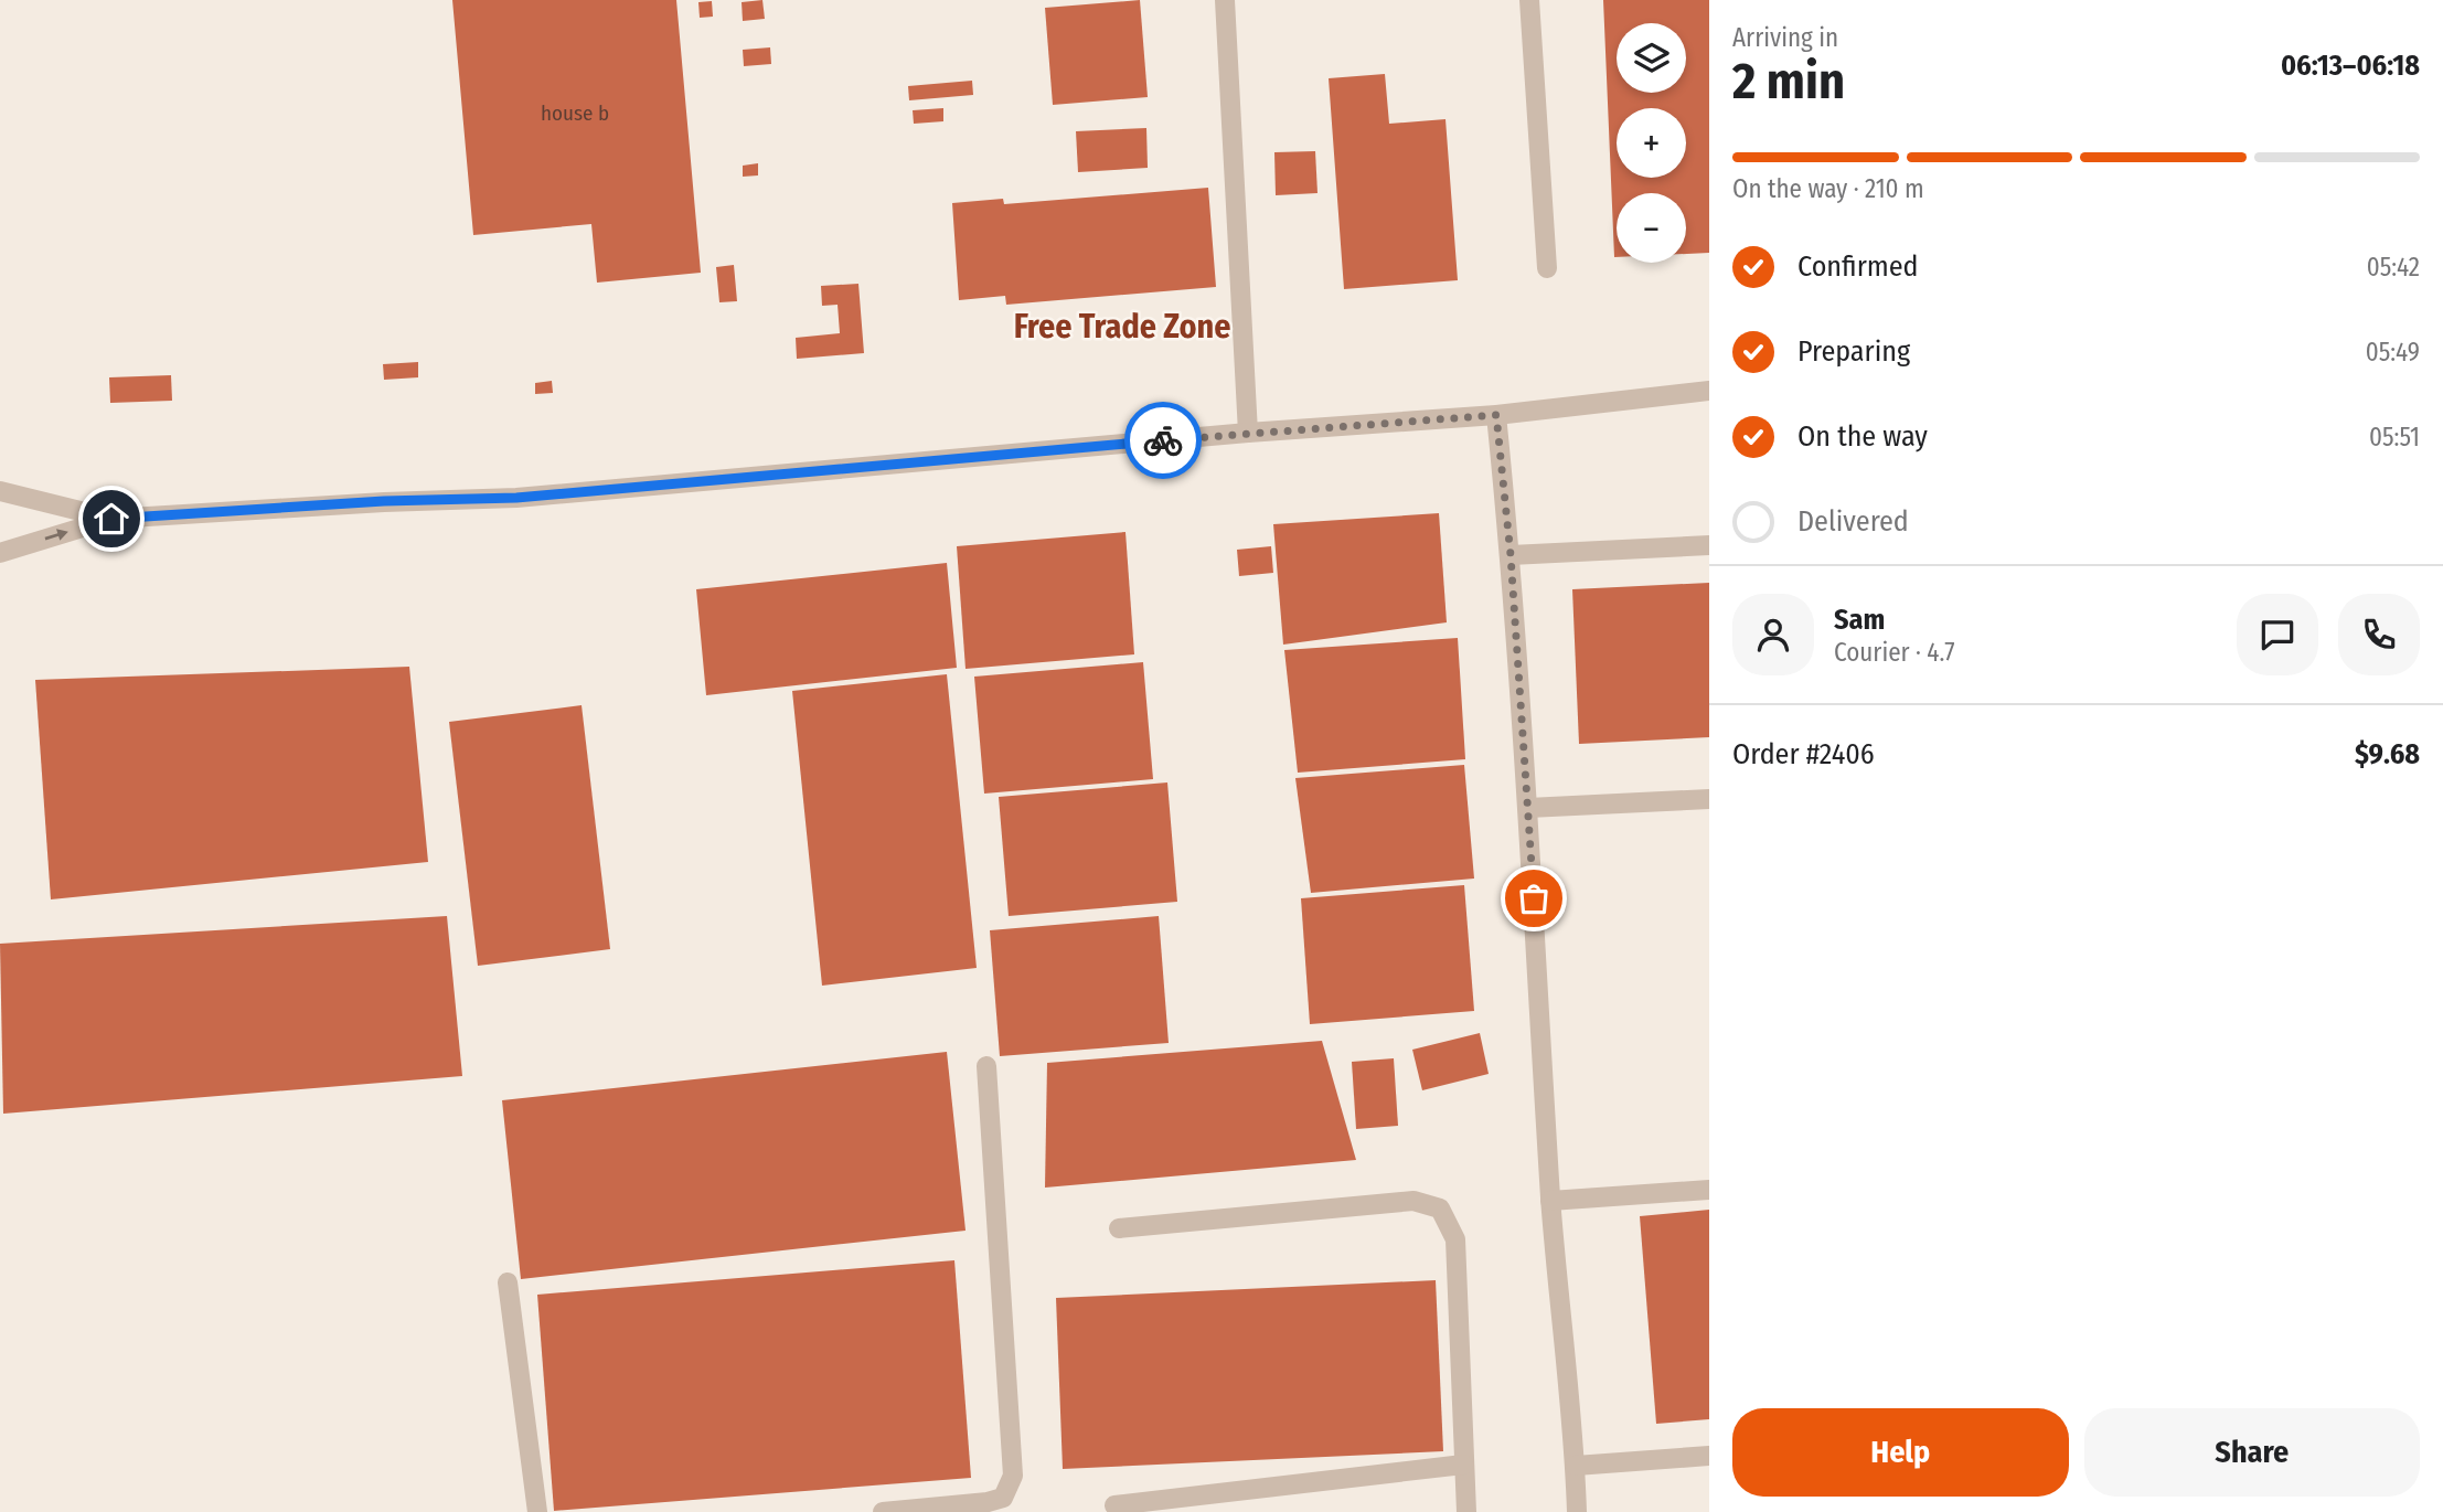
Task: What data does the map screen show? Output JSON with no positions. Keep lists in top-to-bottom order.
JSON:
{
  "districts": ["Free Trade Zone"],
  "house_numbers": ["house b"],
  "page": {
    "heading": ["2 min", "Arriving in", "06:13–06:18"],
    "panel": [
      "Sam",
      "Courier · 4.7",
      "Order #2406",
      "$9.68"
    ],
    "map_buttons": ["+", "−"],
    "bar": "On the way · 210 m",
    "list": [
      ["Confirmed", "05:42"],
      ["Preparing", "05:49"],
      ["On the way", "05:51"],
      "Delivered"
    ],
    "buttons": ["Help", "Share"]
  }
}
